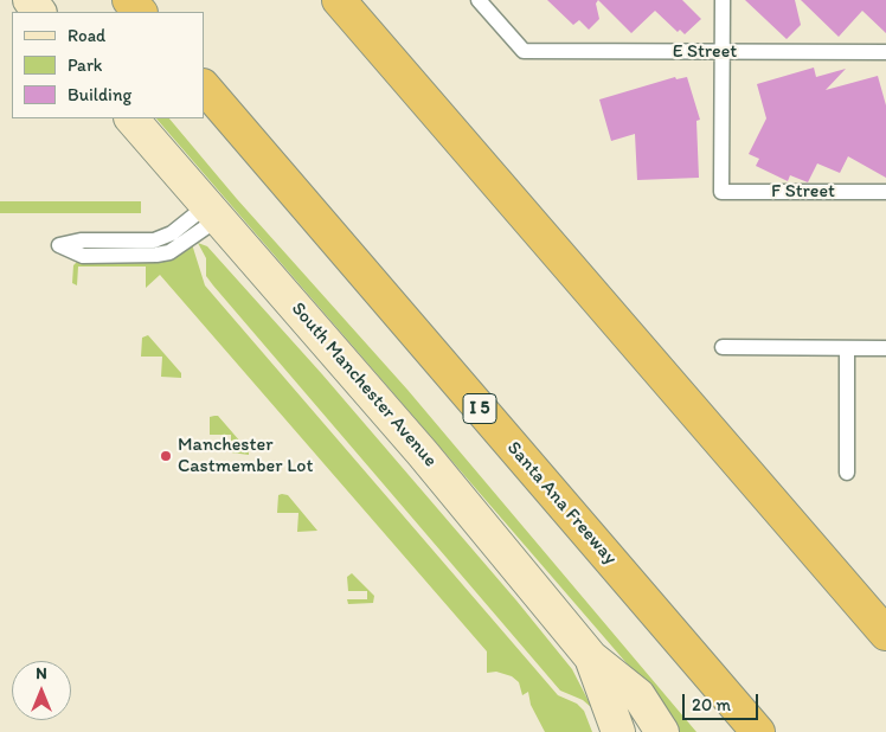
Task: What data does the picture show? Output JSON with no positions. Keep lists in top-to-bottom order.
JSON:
{
  "streets": {
    "highway": ["I 5", "Santa Ana Freeway"],
    "street": ["South Manchester Avenue"],
    "lane": ["E Street", "F Street"]
  },
  "crossings": [
    ["E Street", "F Street"]
  ],
  "places": ["Manchester Castmember Lot"],
  "legend": ["Road", "Park", "Building"],
  "scale_bar": "20 m",
  "north": "top"
}
